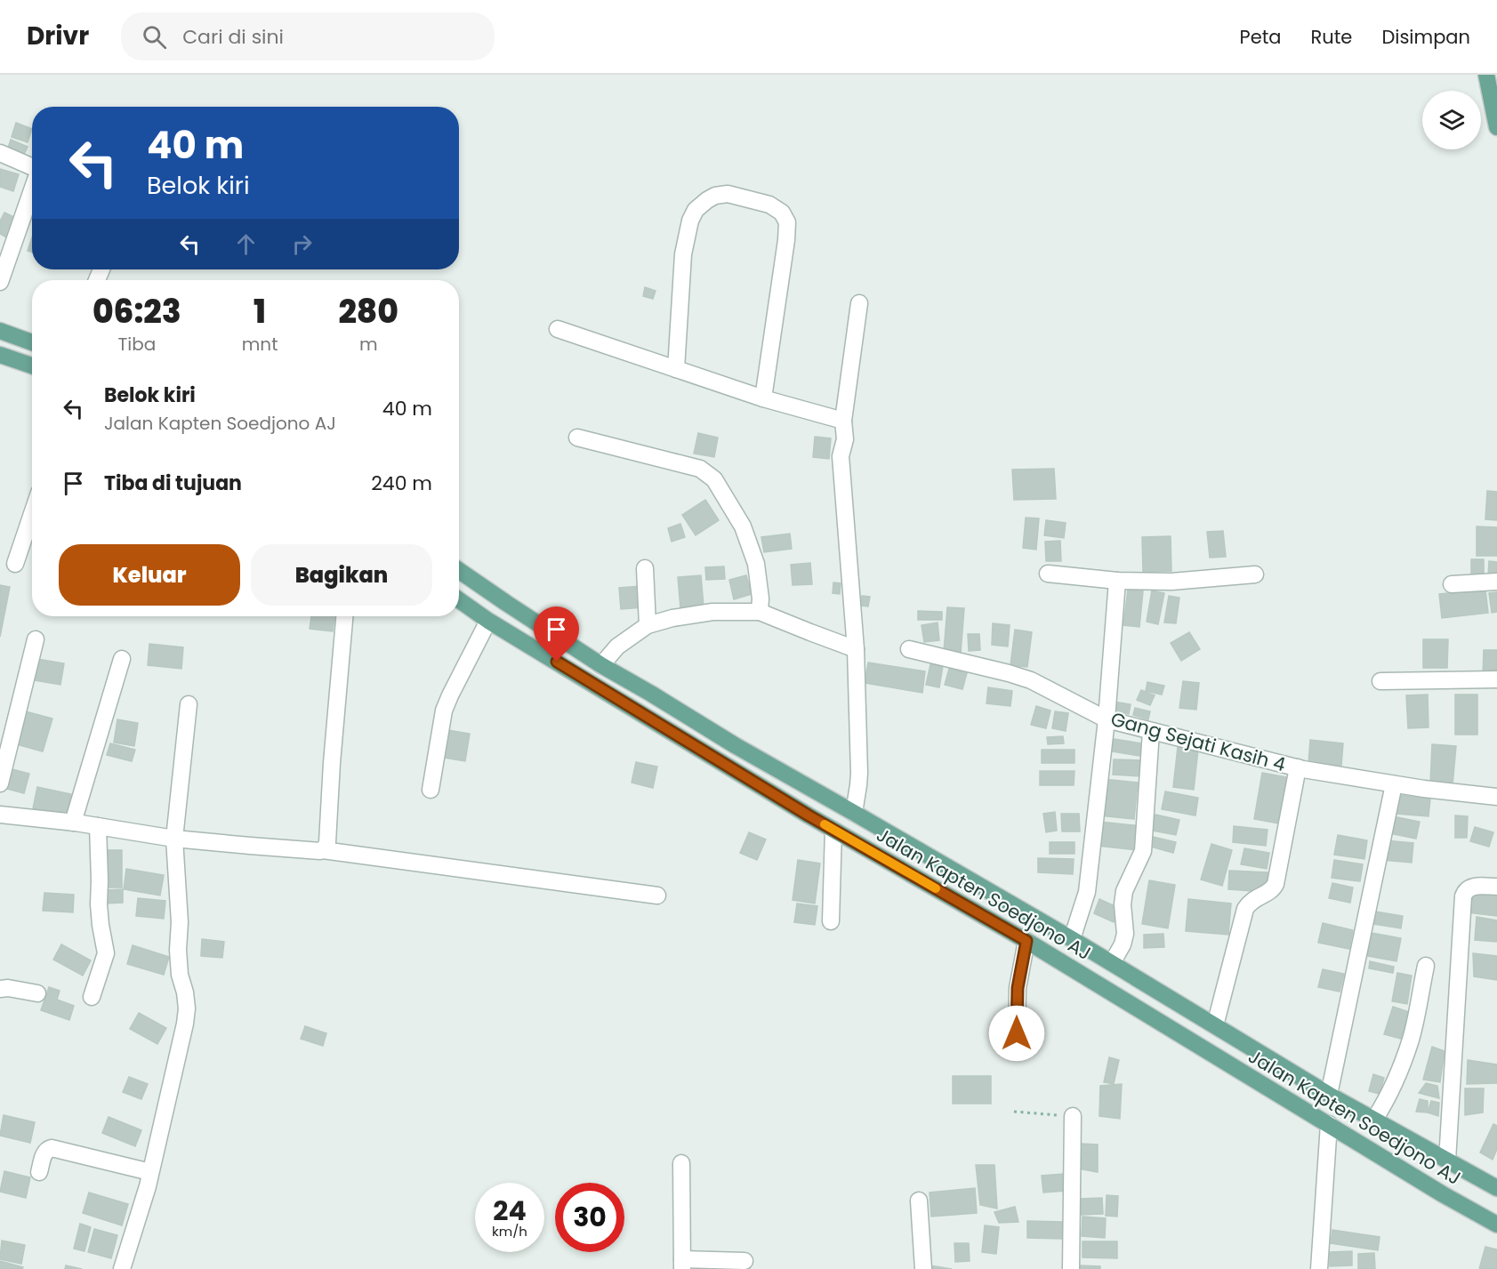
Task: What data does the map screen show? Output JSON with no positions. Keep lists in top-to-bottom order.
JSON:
{
  "streets": {
    "main road": ["Jalan Kapten Soedjono AJ"],
    "street": ["Gang Sejati Kasih 4"]
  },
  "page": {
    "header": "Drivr",
    "search": "Cari di sini",
    "nav": ["Peta", "Rute", "Disimpan"],
    "turn": ["40 m", "Belok kiri"],
    "eta": [
      "06:23",
      "Tiba",
      "1",
      "mnt",
      "280",
      "m"
    ],
    "list": [
      {
        "name": "Belok kiri",
        "note": "Jalan Kapten Soedjono AJ",
        "value": "40 m"
      },
      {
        "name": "Tiba di tujuan",
        "value": "240 m"
      }
    ],
    "buttons": ["Keluar", "Bagikan"],
    "speed": "24 km/h",
    "limit": "30"
  }
}
